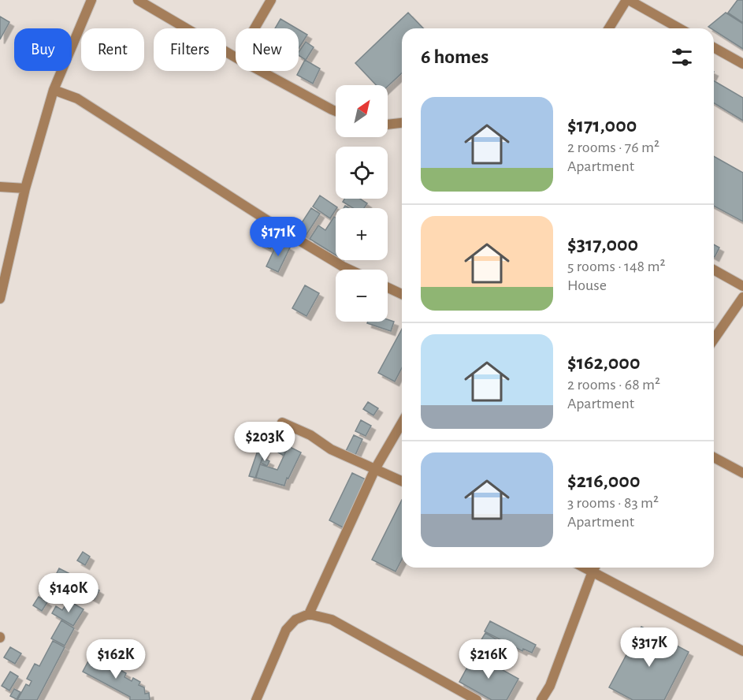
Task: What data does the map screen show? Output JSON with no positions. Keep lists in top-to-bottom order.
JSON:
{
  "north": "top right",
  "page": {
    "chip": [
      "Buy",
      "Rent",
      "Filters",
      "New"
    ],
    "heading": "6 homes",
    "map_buttons": ["+", "−"],
    "list": [
      {
        "name": "$171,000",
        "note": "2 rooms · 76 m² · Apartment"
      },
      {
        "name": "$317,000",
        "note": "5 rooms · 148 m² · House"
      },
      {
        "name": "$162,000",
        "note": "2 rooms · 68 m² · Apartment"
      },
      {
        "name": "$216,000",
        "note": "3 rooms · 83 m² · Apartment"
      }
    ],
    "price": [
      "$171K",
      "$203K",
      "$140K",
      "$317K",
      "$162K",
      "$216K"
    ]
  }
}
